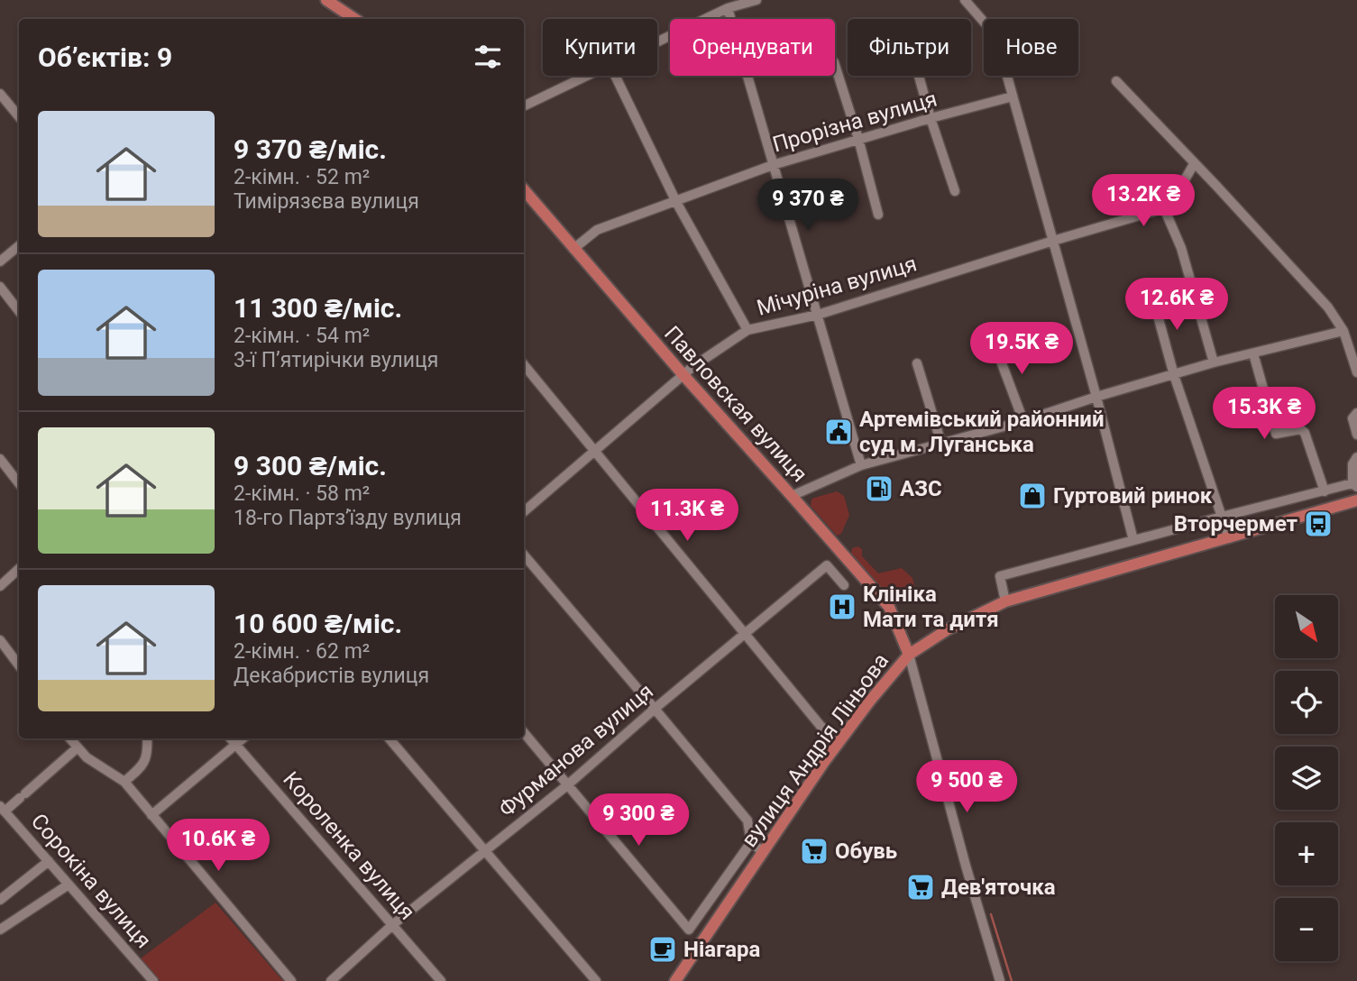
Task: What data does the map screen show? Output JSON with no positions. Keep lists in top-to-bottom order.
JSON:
{
  "streets": {
    "main road": ["Павловская вулиця", "вулиця Андрія Ліньова"],
    "street": [
      "Прорізна вулиця",
      "Мічуріна вулиця",
      "Фурманова вулиця",
      "Короленка вулиця",
      "Сорокіна вулиця"
    ]
  },
  "crossings": [
    ["Прорізна вулиця", "Павловская вулиця"],
    ["Мічуріна вулиця", "Павловская вулиця"],
    ["Павловская вулиця", "вулиця Андрія Ліньова"],
    ["Фурманова вулиця", "Короленка вулиця"]
  ],
  "places": {
    "public building": ["Артемівський районний суд м. Луганська"],
    "fuel station": ["АЗС"],
    "shop": ["Гуртовий ринок"],
    "bus stop": ["Вторчермет"],
    "hospital": ["Клініка Мати та дитя"],
    "supermarket": ["Обувь", "Дев'яточка"],
    "cafe": ["Ніагара"]
  },
  "north": "bottom right",
  "page": {
    "chip": [
      "Купити",
      "Орендувати",
      "Фільтри",
      "Нове"
    ],
    "heading": "Об’єктів: 9",
    "list": [
      {
        "name": "9 370 ₴/міс.",
        "note": "2-кімн. · 52 m² · Тимірязєва вулиця"
      },
      {
        "name": "11 300 ₴/міс.",
        "note": "2-кімн. · 54 m² · 3-ї П’ятирічки вулиця"
      },
      {
        "name": "9 300 ₴/міс.",
        "note": "2-кімн. · 58 m² · 18-го Партз’їзду вулиця"
      },
      {
        "name": "10 600 ₴/міс.",
        "note": "2-кімн. · 62 m² · Декабристів вулиця"
      }
    ],
    "price": [
      "13.2K ₴",
      "9 370 ₴",
      "12.6K ₴",
      "19.5K ₴",
      "15.3K ₴",
      "11.3K ₴",
      "9 500 ₴",
      "9 300 ₴",
      "10.6K ₴"
    ],
    "map_buttons": ["+", "−"]
  }
}
